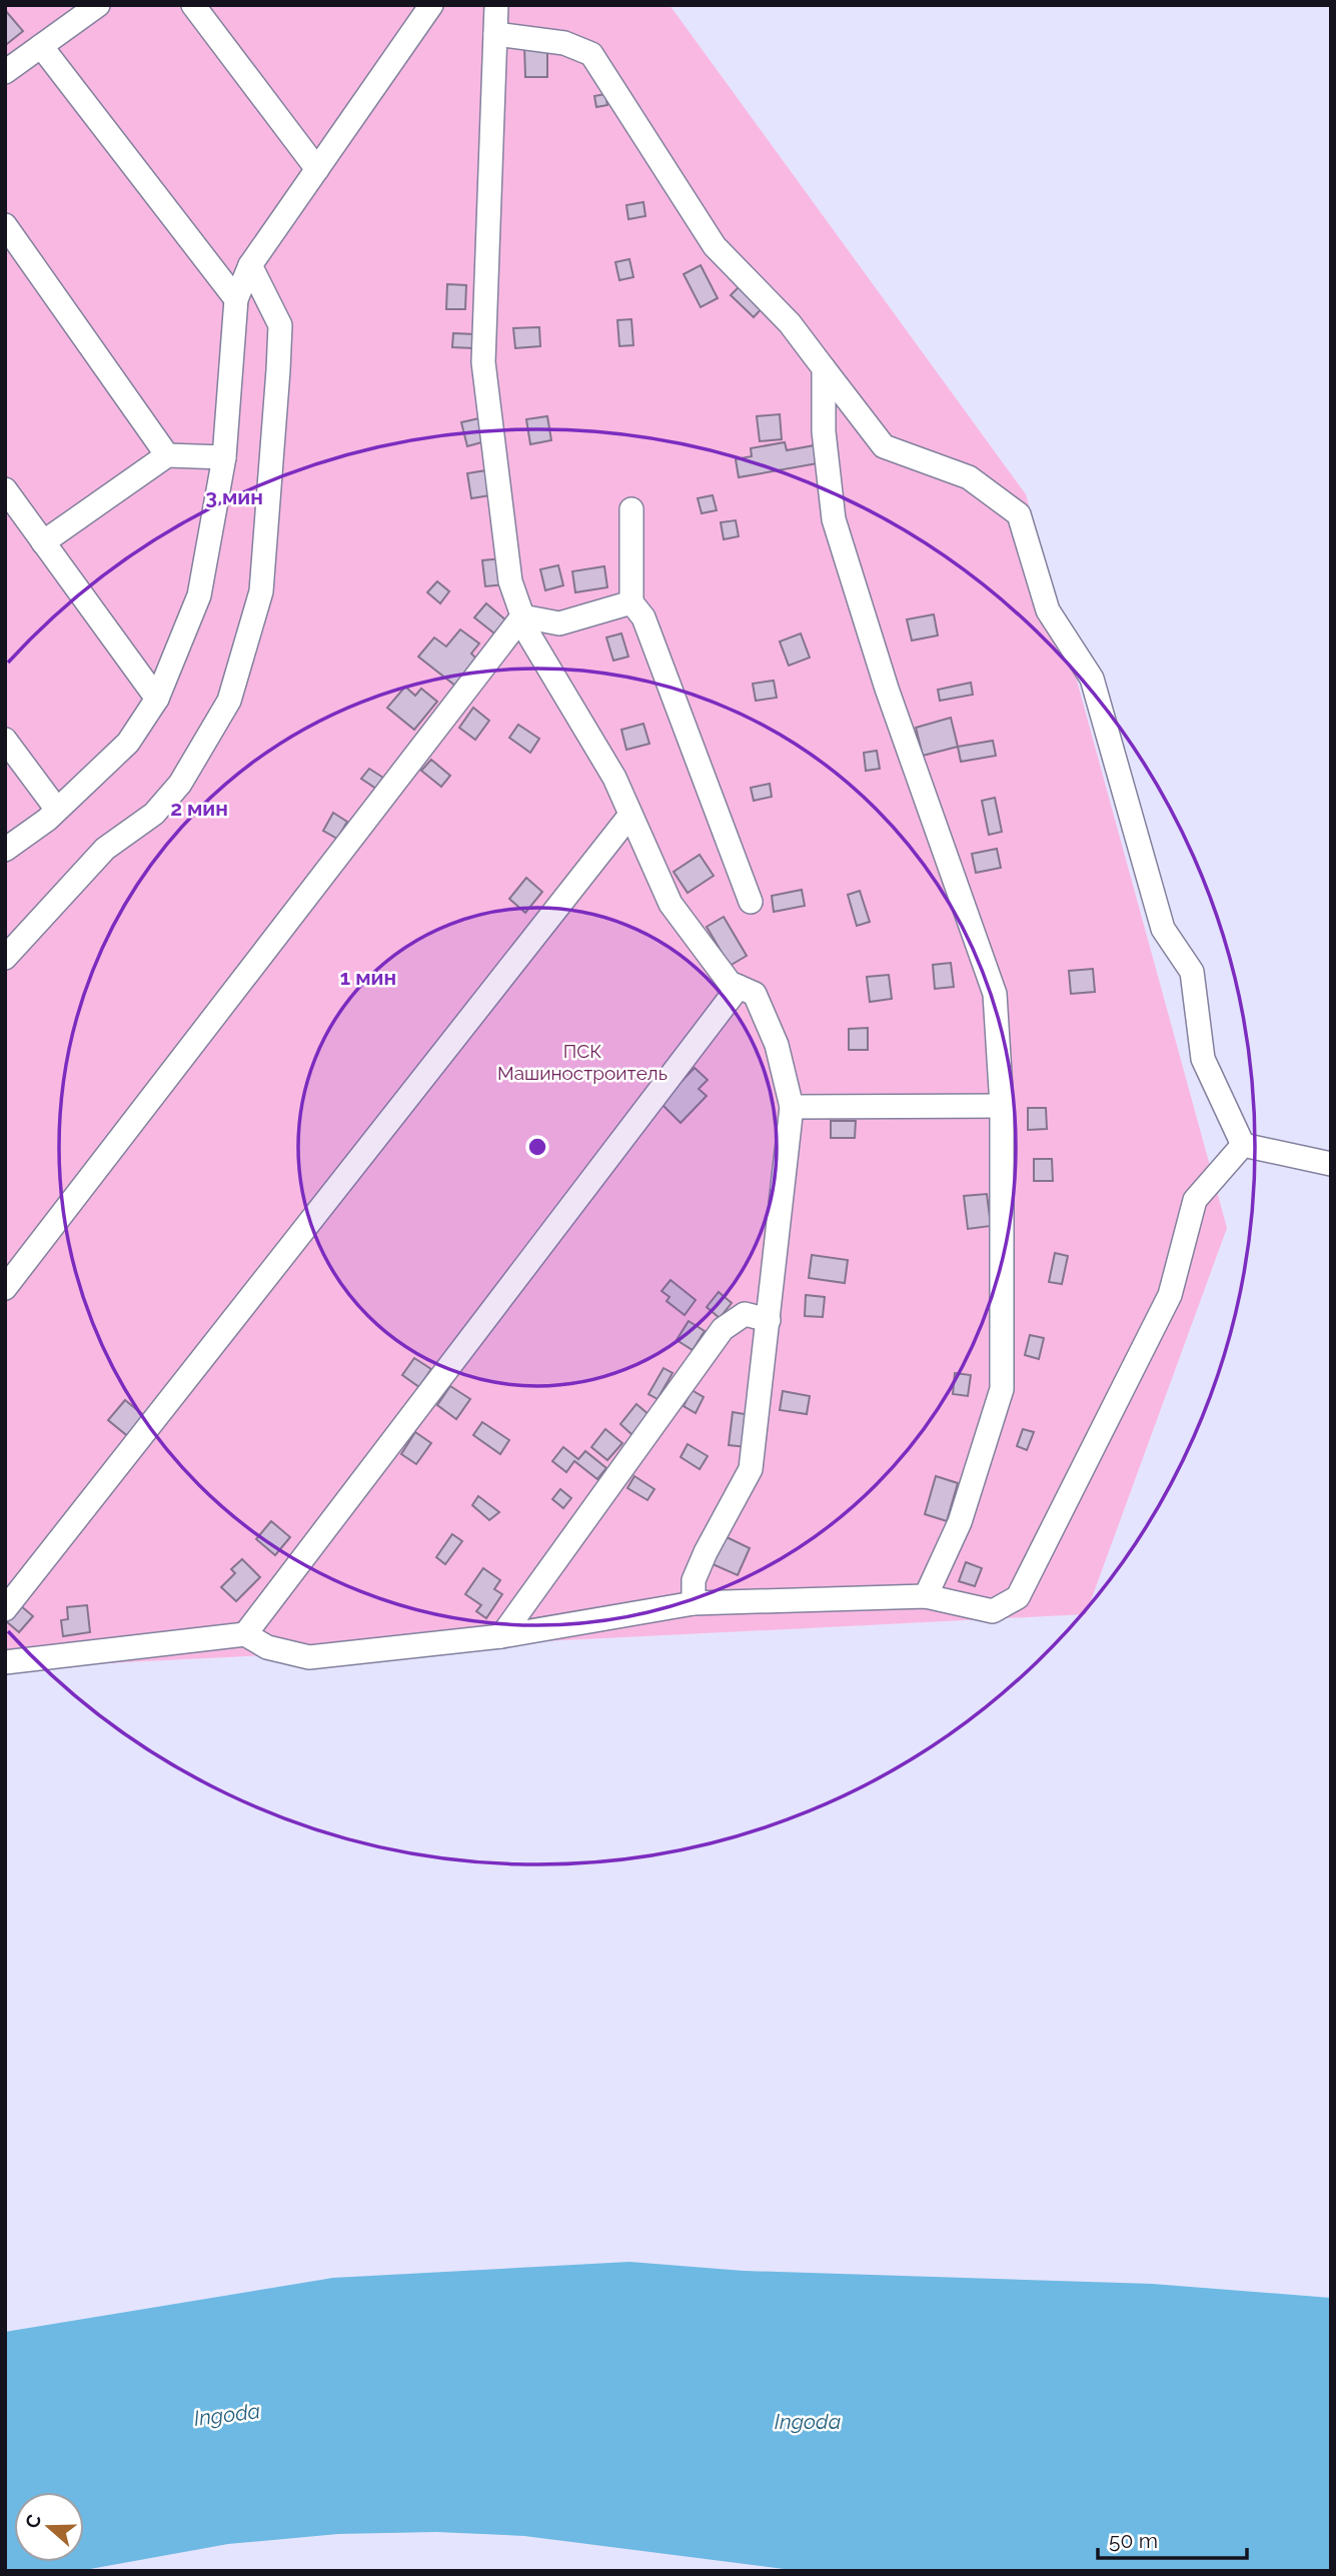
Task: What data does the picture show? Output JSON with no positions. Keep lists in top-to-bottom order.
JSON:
{
  "water": ["Ingoda"],
  "parks": ["ПСК Машиностроитель"],
  "scale_bar": "50 m",
  "north": "left",
  "rings": ["3 мин", "2 мин", "1 мин"]
}
